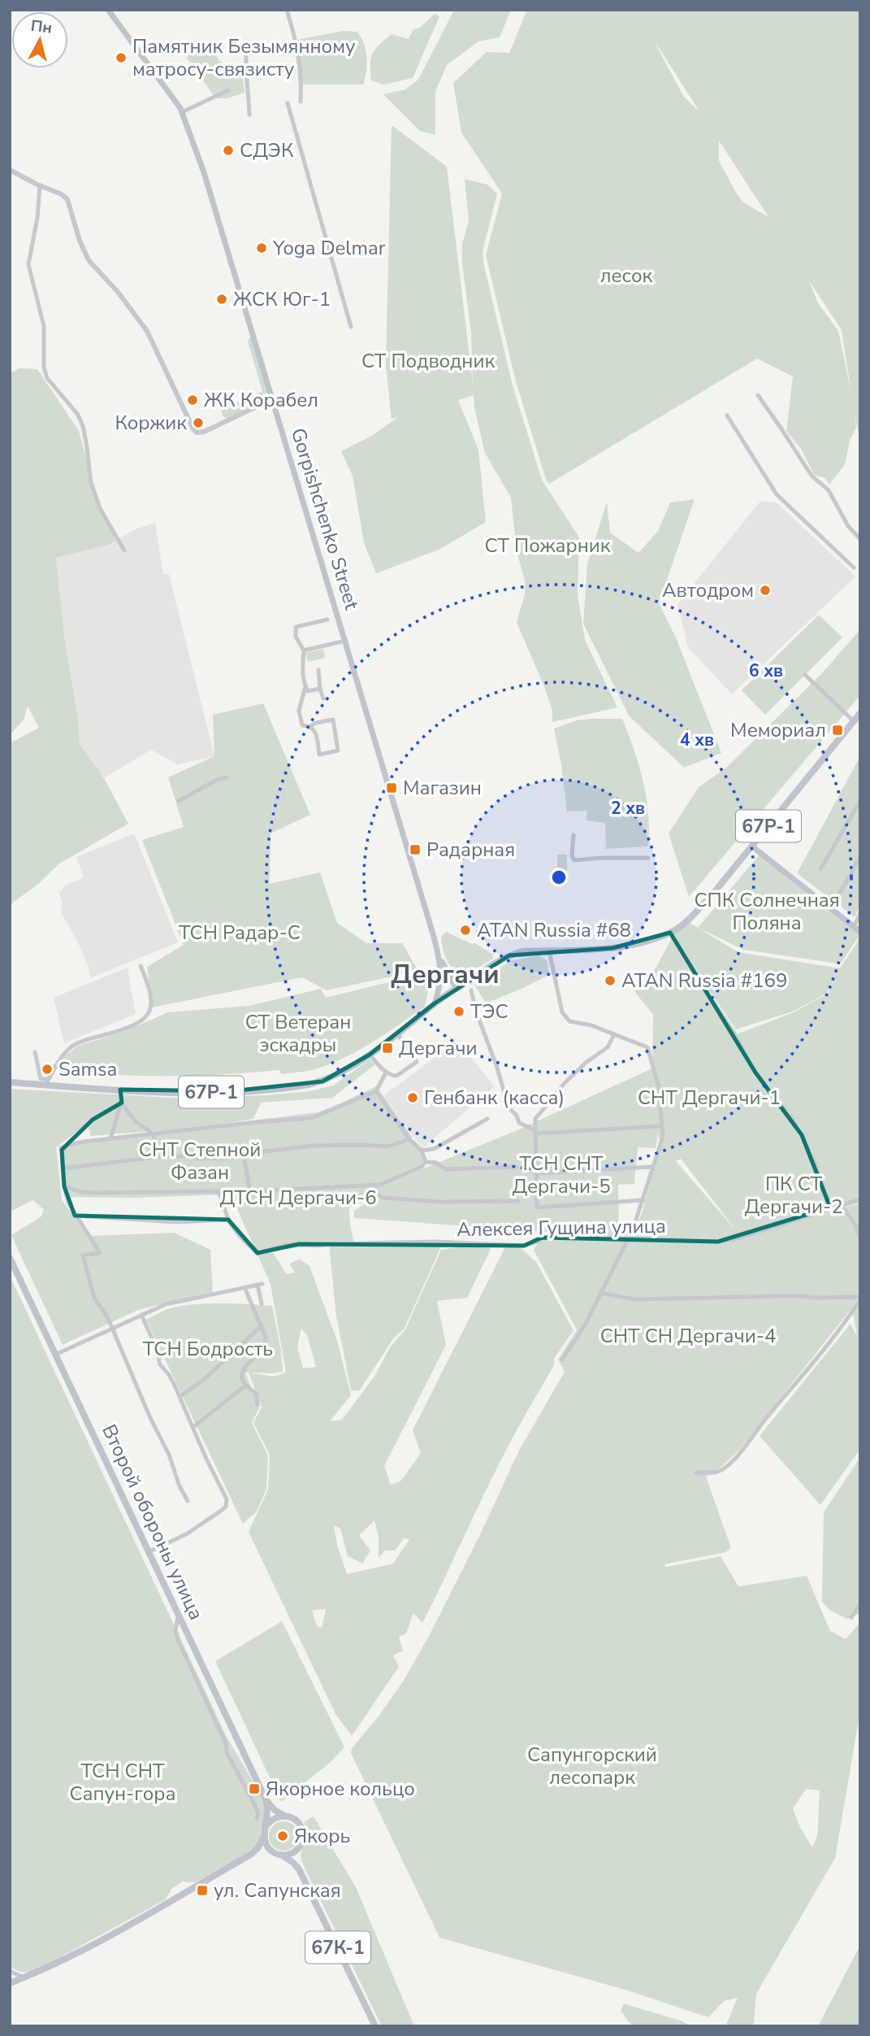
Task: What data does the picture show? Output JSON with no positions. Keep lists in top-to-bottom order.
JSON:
{
  "streets": {
    "main road": [
      "Gorpishchenko Street",
      "67Р-1",
      "Второй обороны улица",
      "67К-1"
    ],
    "street": ["Алексея Гущина улица"]
  },
  "crossings": [
    ["Gorpishchenko Street", "67Р-1"],
    ["Второй обороны улица", "67К-1"]
  ],
  "districts": ["Дергачи"],
  "parks": [
    "лесок",
    "СТ Подводник",
    "СТ Пожарник",
    "СПК Солнечная Поляна",
    "ТСН Радар-С",
    "СТ Ветеран эскадры",
    "СНТ Дергачи-1",
    "СНТ Степной Фазан",
    "ТСН СНТ Дергачи-5",
    "ПК СТ Дергачи-2",
    "ДТСН Дергачи-6",
    "СНТ СН Дергачи-4",
    "ТСН Бодрость",
    "Сапунгорский лесопарк",
    "ТСН СНТ Сапун-гора"
  ],
  "places": {
    "other": [
      "Памятник Безымянному матросу-связисту",
      "СДЭК",
      "Yoga Delmar",
      "ЖСК Юг-1",
      "ЖК Корабел",
      "Коржик",
      "Автодром",
      "ATAN Russia #68",
      "ATAN Russia #169",
      "ТЭС",
      "Samsa",
      "Генбанк (касса)",
      "Якорь"
    ],
    "transit": [
      "Мемориал",
      "Магазин",
      "Радарная",
      "Дергачи",
      "Якорное кольцо",
      "ул. Сапунская"
    ]
  },
  "north": "top",
  "rings": ["6 хв", "4 хв", "2 хв"]
}
